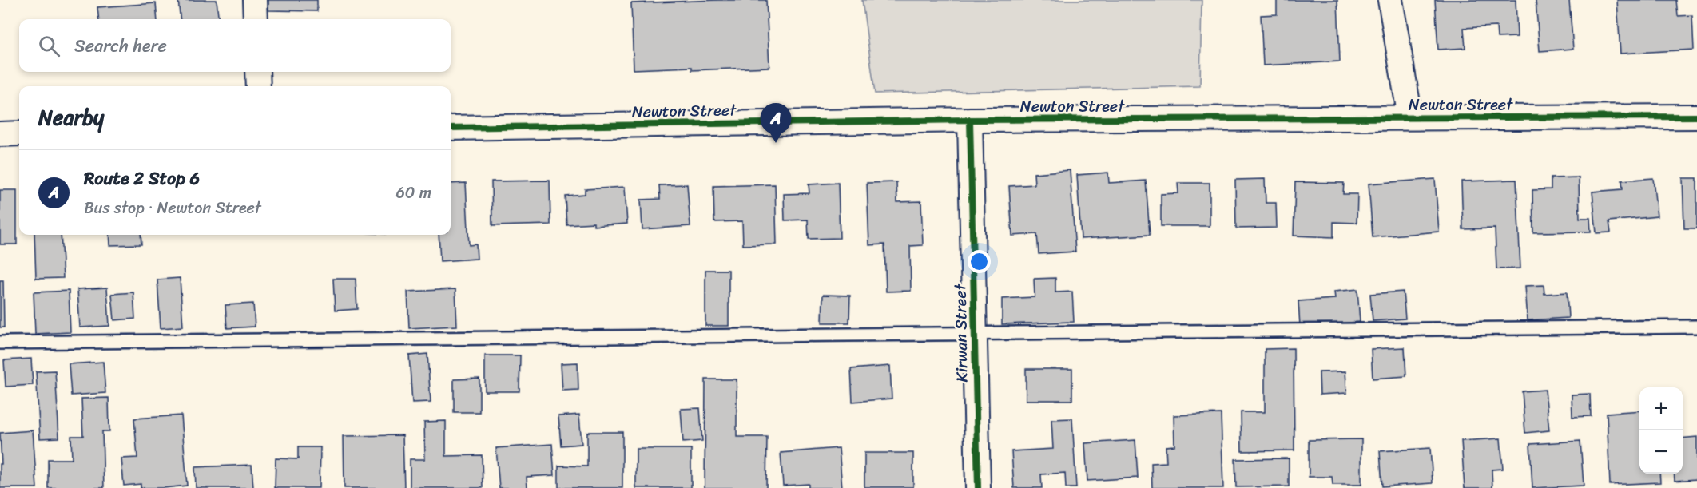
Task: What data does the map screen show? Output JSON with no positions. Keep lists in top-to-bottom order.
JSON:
{
  "streets": {
    "street": ["Newton Street", "Kirwan Street"]
  },
  "crossings": [
    ["Newton Street", "Kirwan Street"]
  ],
  "page": {
    "search": "Search here",
    "heading": "Nearby",
    "pins": "A",
    "list": [
      {
        "mark": "A",
        "name": "Route 2 Stop 6",
        "note": "Bus stop · Newton Street",
        "value": "60 m"
      }
    ],
    "map_buttons": ["+", "−"]
  }
}
